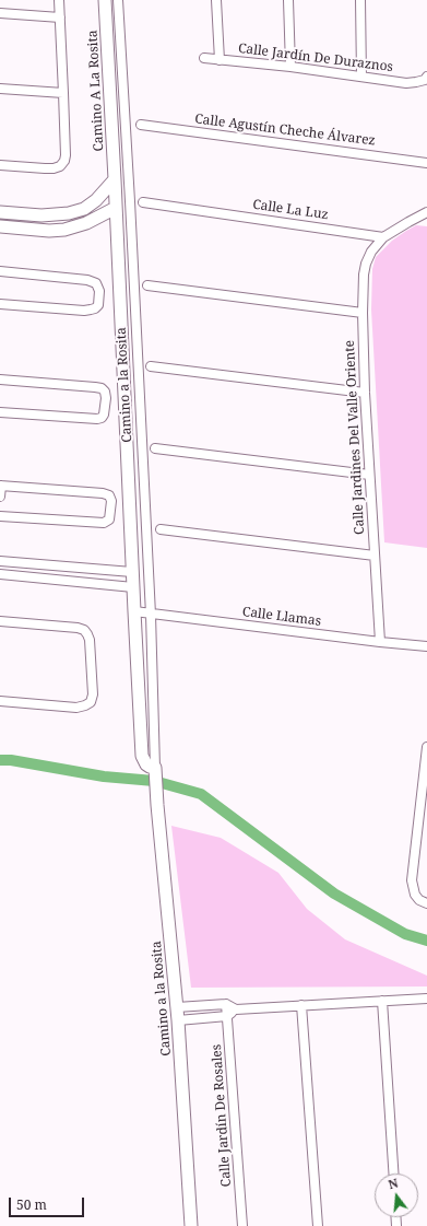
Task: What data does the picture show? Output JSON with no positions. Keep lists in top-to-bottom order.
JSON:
{
  "streets": {
    "street": [
      "Calle Jardín De Duraznos",
      "Camino A La Rosita",
      "Calle Agustín Cheche Álvarez",
      "Calle La Luz",
      "Camino a la Rosita",
      "Calle Jardines Del Valle Oriente",
      "Calle Llamas",
      "Calle Jardín De Rosales"
    ]
  },
  "crossings": [
    ["Camino A La Rosita", "Camino a la Rosita"],
    ["Calle La Luz", "Calle Jardines Del Valle Oriente"],
    ["Camino a la Rosita", "Calle Llamas"],
    ["Calle Jardines Del Valle Oriente", "Calle Llamas"]
  ],
  "scale_bar": "50 m",
  "north": "top"
}
